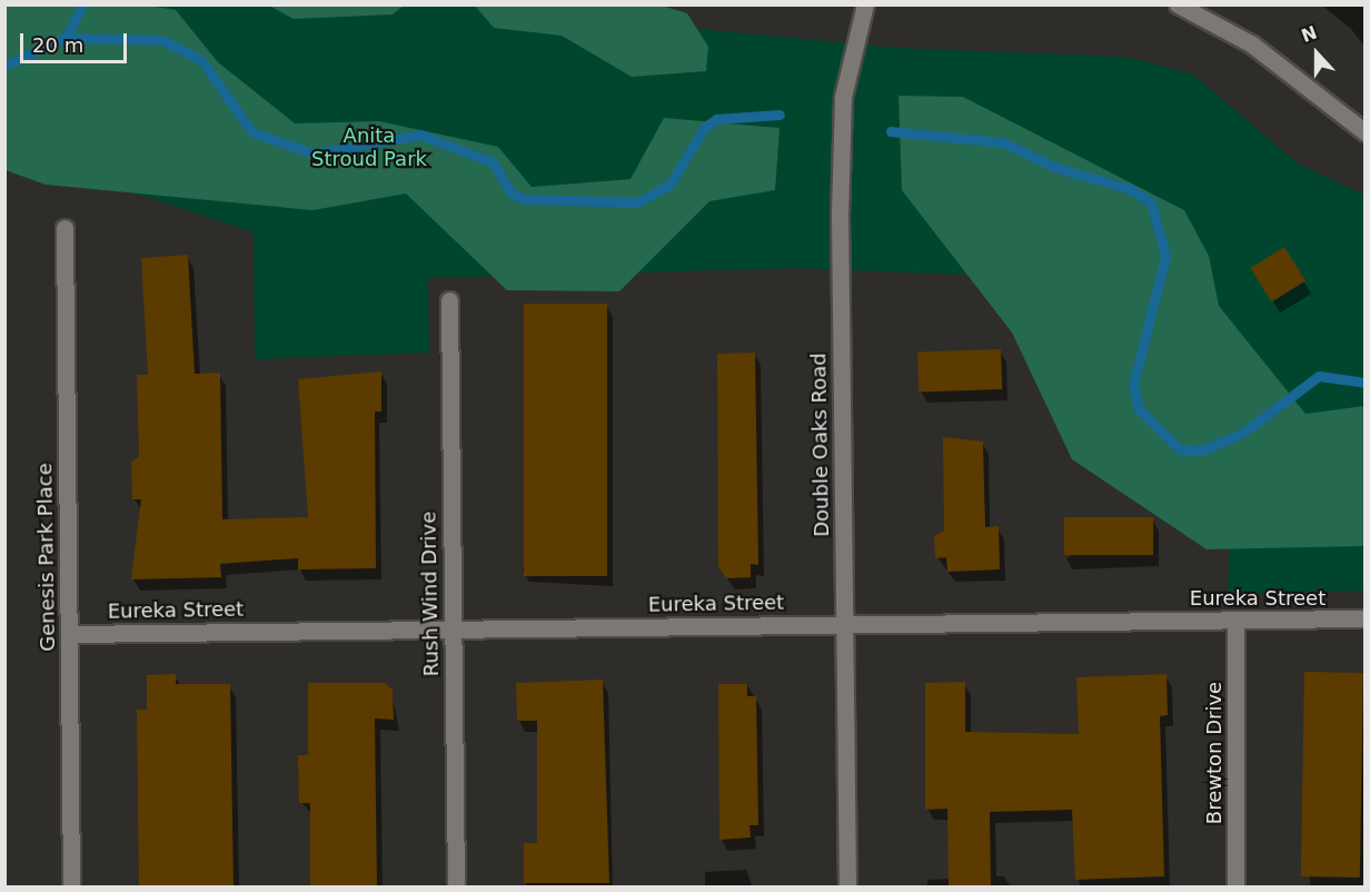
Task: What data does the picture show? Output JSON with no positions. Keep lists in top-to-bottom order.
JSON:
{
  "streets": {
    "street": [
      "Double Oaks Road",
      "Genesis Park Place",
      "Rush Wind Drive",
      "Eureka Street",
      "Brewton Drive"
    ]
  },
  "crossings": [
    ["Double Oaks Road", "Eureka Street"],
    ["Genesis Park Place", "Eureka Street"],
    ["Rush Wind Drive", "Eureka Street"],
    ["Eureka Street", "Brewton Drive"]
  ],
  "parks": ["Anita Stroud Park"],
  "scale_bar": "20 m",
  "north": "top"
}
